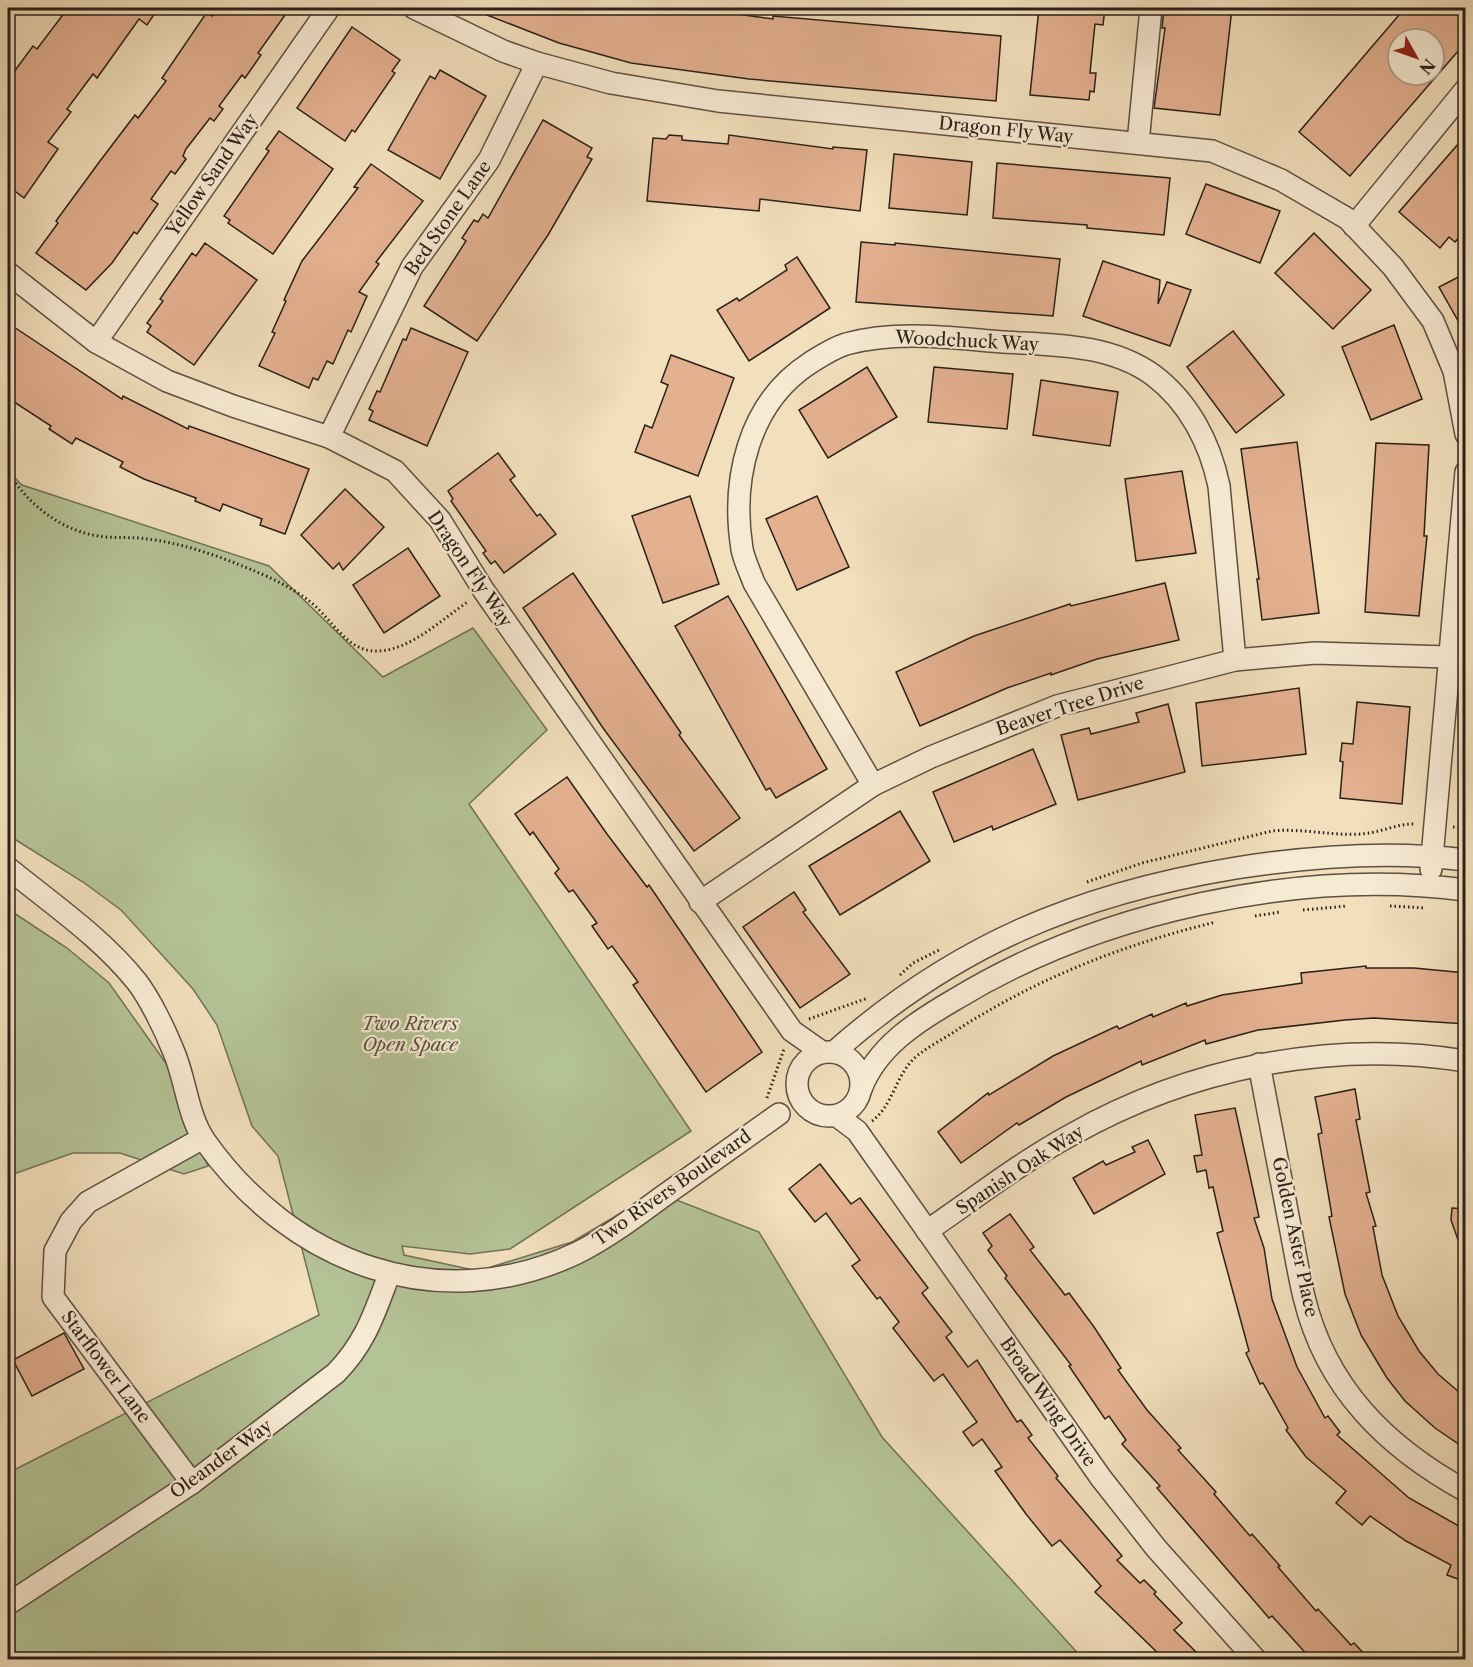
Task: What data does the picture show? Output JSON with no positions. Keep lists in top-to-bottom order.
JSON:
{
  "streets": {
    "street": [
      "Dragon Fly Way",
      "Yellow Sand Way",
      "Bed Stone Lane",
      "Woodchuck Way",
      "Beaver Tree Drive",
      "Spanish Oak Way",
      "Two Rivers Boulevard",
      "Golden Aster Place",
      "Starflower Lane",
      "Broad Wing Drive",
      "Oleander Way"
    ]
  },
  "crossings": [
    ["Dragon Fly Way", "Yellow Sand Way"],
    ["Dragon Fly Way", "Bed Stone Lane"],
    ["Dragon Fly Way", "Beaver Tree Drive"],
    ["Dragon Fly Way", "Two Rivers Boulevard"],
    ["Dragon Fly Way", "Broad Wing Drive"],
    ["Woodchuck Way", "Beaver Tree Drive"],
    ["Spanish Oak Way", "Golden Aster Place"],
    ["Spanish Oak Way", "Broad Wing Drive"],
    ["Two Rivers Boulevard", "Starflower Lane"],
    ["Two Rivers Boulevard", "Broad Wing Drive"],
    ["Two Rivers Boulevard", "Oleander Way"],
    ["Starflower Lane", "Oleander Way"]
  ],
  "parks": ["Two Rivers Open Space"],
  "north": "bottom right"
}
